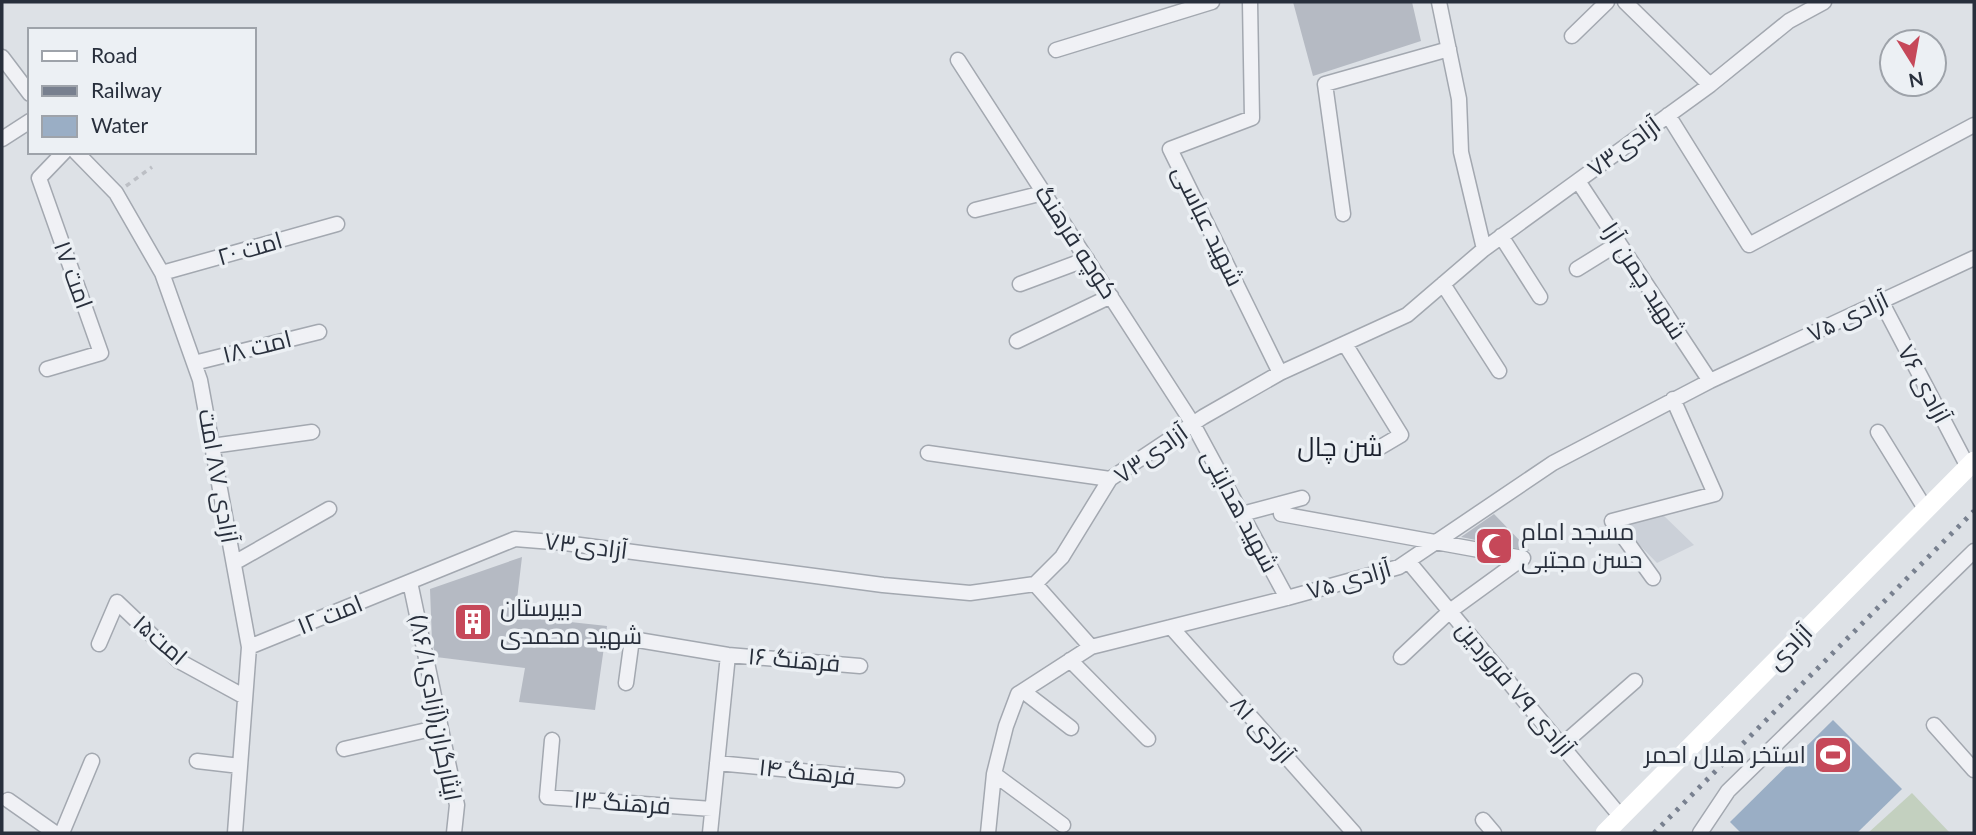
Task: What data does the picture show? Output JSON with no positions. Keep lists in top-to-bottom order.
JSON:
{
  "streets": {
    "street": [
      "آزادی۷۳",
      "شهید عباسی",
      "کوچه فرهنگ",
      "امت ۲۰",
      "امت ۱۷",
      "شهید چمن آرا",
      "آزادی ۷۵",
      "امت ۱۸",
      "آزادی ۷۶",
      "آزادی ۸۷ امت",
      "شهید هدایتی",
      "امت ۱۲",
      "امت۱۵",
      "آزادی",
      "فرهنگ ۱۶",
      "آزادی ۷۹ فروردین",
      "ایثارگران(آزادی۸۶/۱)",
      "آزادی ۸۱",
      "فرهنگ ۱۴",
      "فرهنگ ۱۳"
    ]
  },
  "crossings": [
    ["آزادی۷۳", "شهید عباسی"],
    ["آزادی۷۳", "کوچه فرهنگ"],
    ["آزادی۷۳", "شهید چمن آرا"],
    ["آزادی۷۳", "شهید هدایتی"],
    ["آزادی۷۳", "امت ۱۲"],
    ["آزادی۷۳", "ایثارگران(آزادی۸۶/۱)"],
    ["کوچه فرهنگ", "شهید هدایتی"],
    ["امت ۲۰", "آزادی ۸۷ امت"],
    ["شهید چمن آرا", "آزادی ۷۵"],
    ["آزادی ۷۵", "آزادی ۷۶"],
    ["آزادی ۷۵", "شهید هدایتی"],
    ["آزادی ۷۵", "آزادی ۷۹ فروردین"],
    ["آزادی ۷۵", "آزادی ۸۱"],
    ["امت ۱۸", "آزادی ۸۷ امت"],
    ["آزادی ۷۶", "آزادی"],
    ["آزادی ۸۷ امت", "امت ۱۲"],
    ["آزادی ۸۷ امت", "امت۱۵"],
    ["امت ۱۲", "ایثارگران(آزادی۸۶/۱)"],
    ["آزادی", "آزادی ۷۹ فروردین"]
  ],
  "districts": ["شن چال"],
  "places": {
    "mosque": ["مسجد امام حسن مجتبی"],
    "building": ["دبیرستان شهید محمدی"],
    "sports": ["استخر هلال احمر"]
  },
  "legend": ["Road", "Railway", "Water"],
  "north": "bottom"
}
